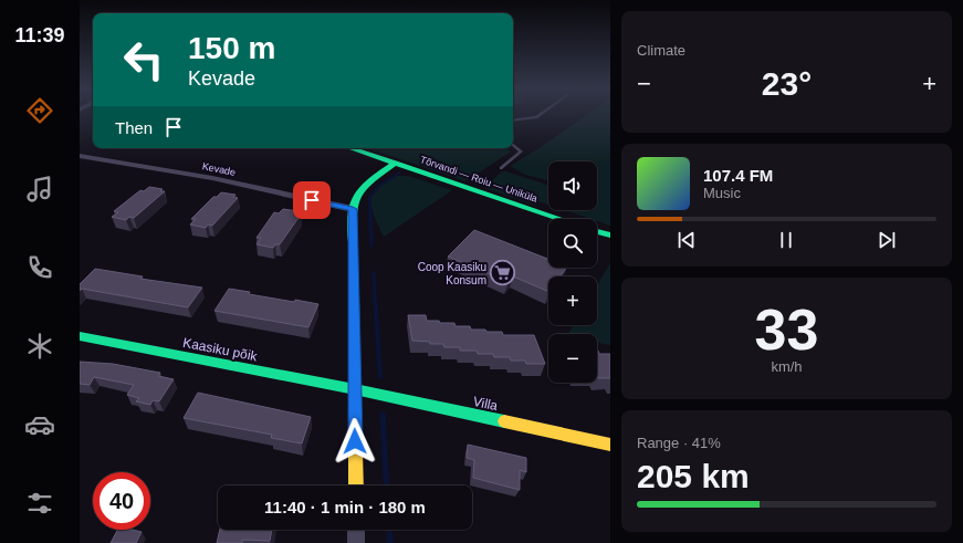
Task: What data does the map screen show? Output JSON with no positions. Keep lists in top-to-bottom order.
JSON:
{
  "streets": {
    "street": [
      "Kevade",
      "Tõrvandi — Roiu — Uniküla",
      "Kaasiku põik",
      "Villa"
    ]
  },
  "crossings": [
    ["Kaasiku põik", "Villa"]
  ],
  "places": {
    "supermarket": ["Coop Kaasiku Konsum"]
  },
  "page": {
    "tabs": "11:39",
    "tile": [
      "Climate",
      ["33", "km/h"],
      ["Range · 41%", "205 km"]
    ],
    "turn": ["150 m", "Kevade"],
    "heat": ["−", "23°", "+"],
    "then": "Then",
    "song": ["107.4 FM", "Music"],
    "map_buttons": ["+", "−"],
    "limit": "40",
    "trip": "11:40 · 1 min · 180 m"
  }
}
